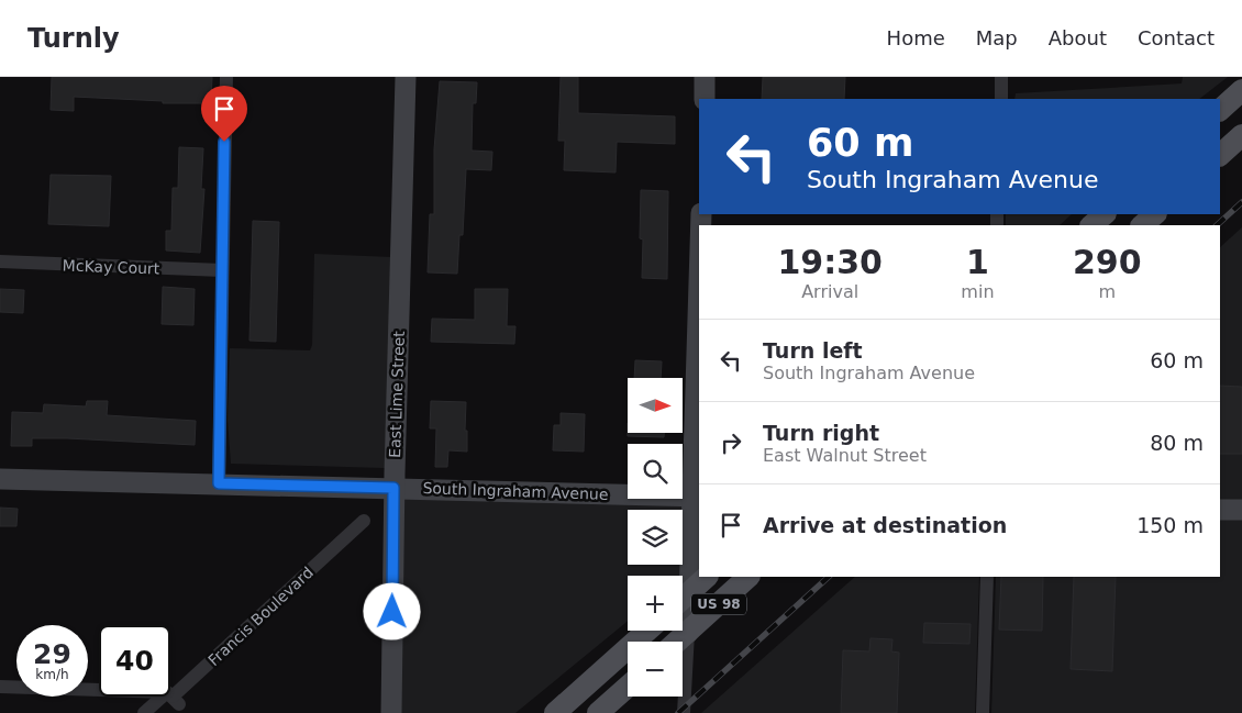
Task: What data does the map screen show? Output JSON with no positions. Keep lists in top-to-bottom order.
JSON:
{
  "streets": {
    "main road": ["US 98"],
    "street": [
      "McKay Court",
      "East Lime Street",
      "South Ingraham Avenue",
      "Francis Boulevard"
    ]
  },
  "crossings": [
    ["East Lime Street", "South Ingraham Avenue"]
  ],
  "north": "right",
  "page": {
    "header": "Turnly",
    "nav": [
      "Home",
      "Map",
      "About",
      "Contact"
    ],
    "turn": ["60 m", "South Ingraham Avenue"],
    "eta": [
      "19:30",
      "Arrival",
      "1",
      "min",
      "290",
      "m"
    ],
    "list": [
      {
        "name": "Turn left",
        "note": "South Ingraham Avenue",
        "value": "60 m"
      },
      {
        "name": "Turn right",
        "note": "East Walnut Street",
        "value": "80 m"
      },
      {
        "name": "Arrive at destination",
        "value": "150 m"
      }
    ],
    "map_buttons": ["+", "−"],
    "speed": "29 km/h",
    "limit": "40"
  }
}
